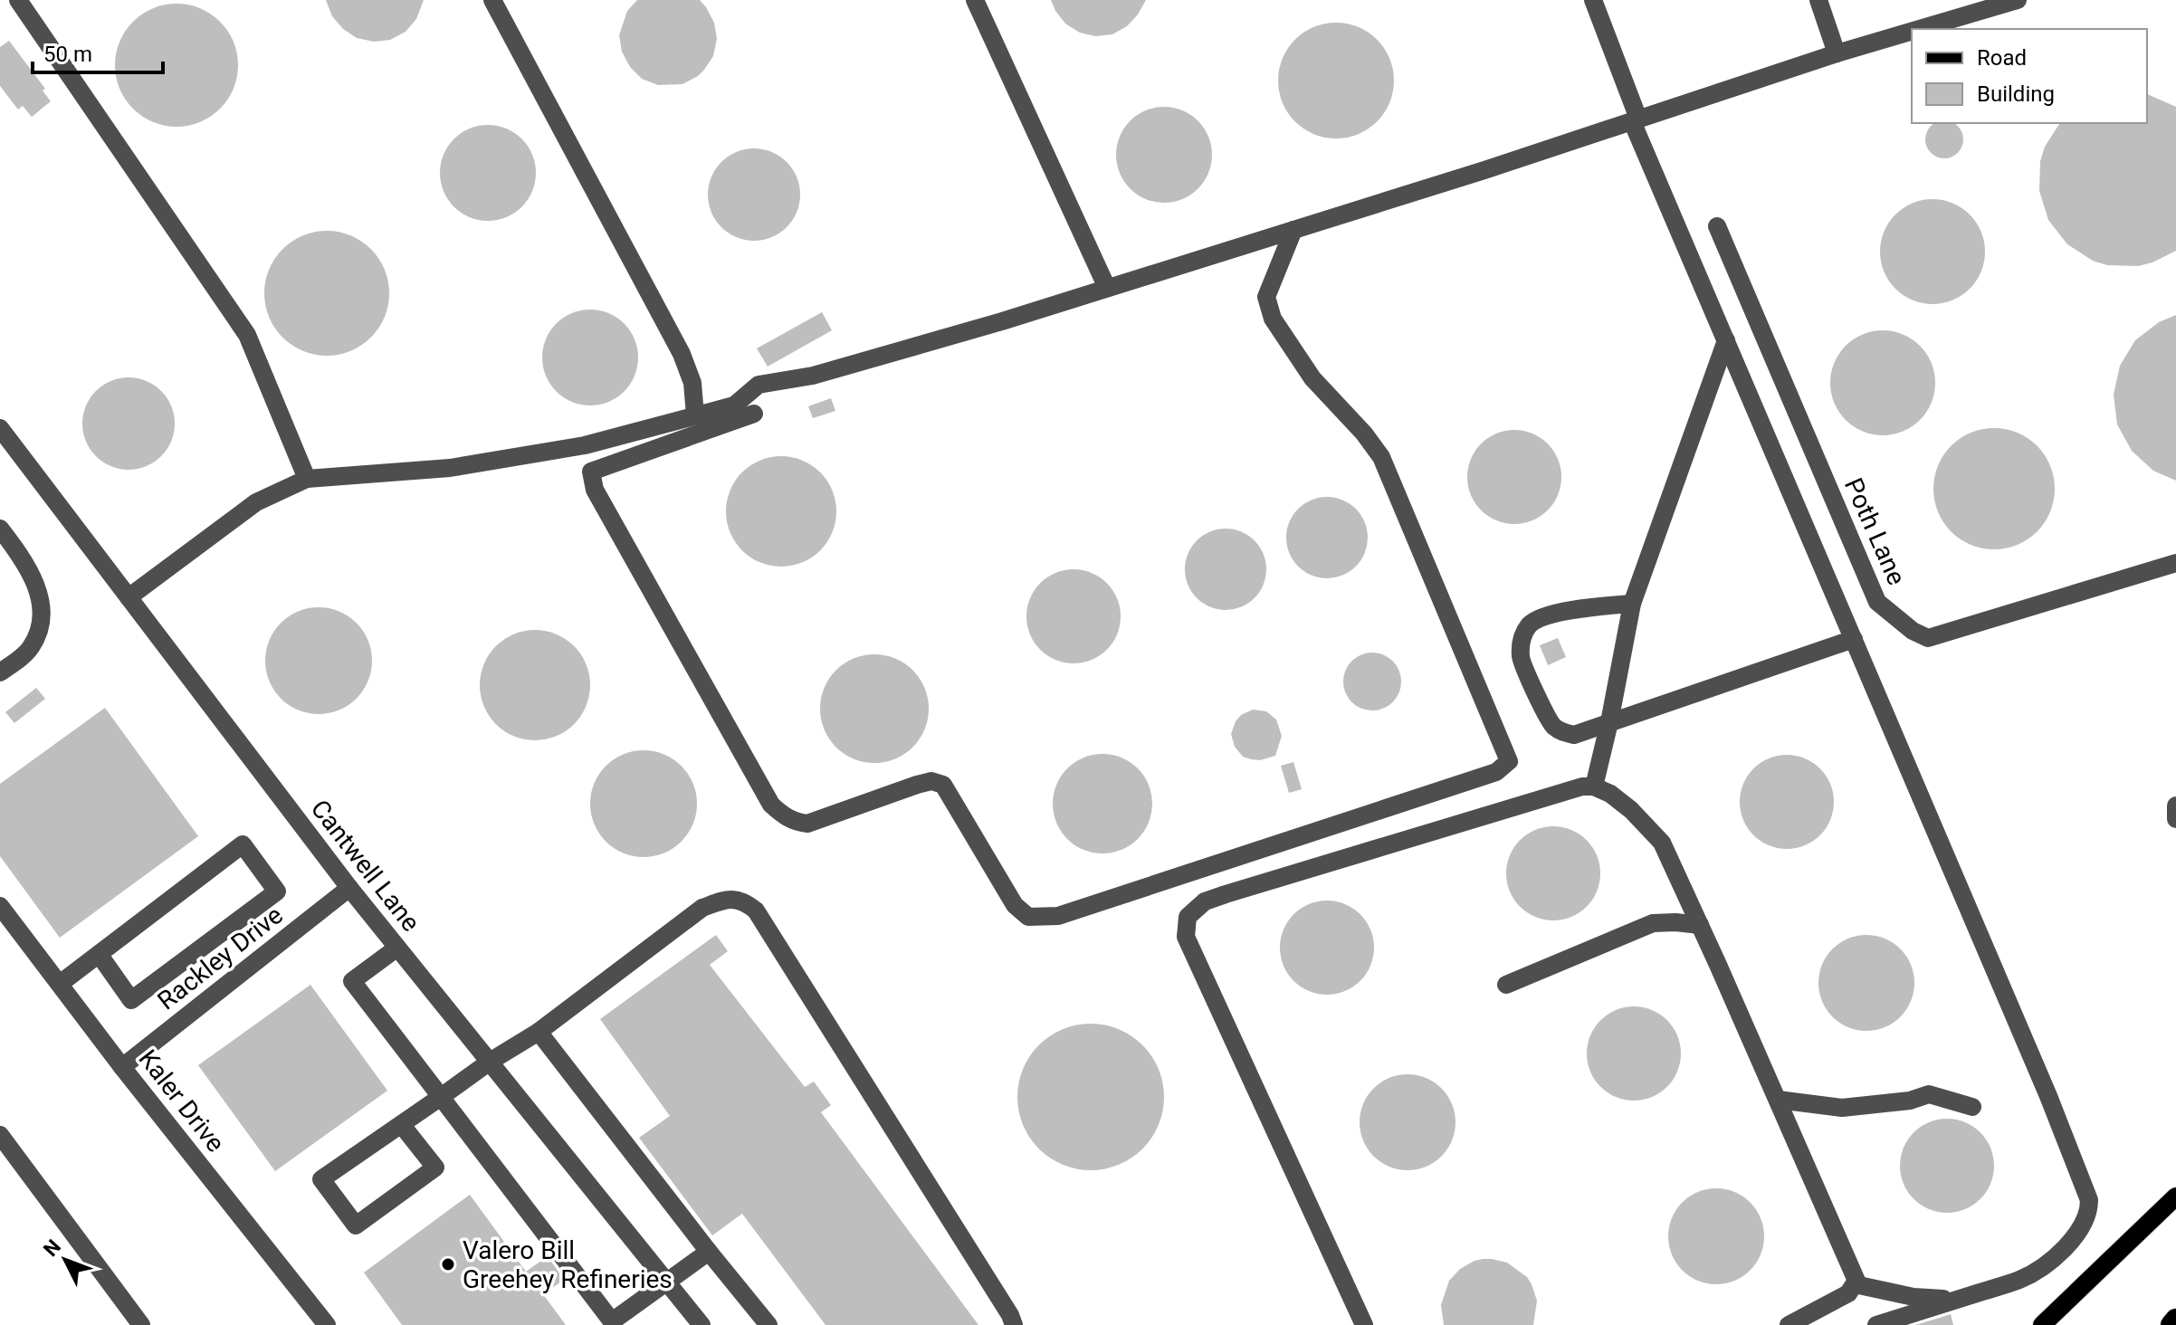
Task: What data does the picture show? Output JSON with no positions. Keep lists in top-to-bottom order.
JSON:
{
  "streets": {
    "street": [
      "Poth Lane",
      "Cantwell Lane",
      "Rackley Drive",
      "Kaler Drive"
    ]
  },
  "crossings": [
    ["Cantwell Lane", "Rackley Drive"],
    ["Rackley Drive", "Kaler Drive"]
  ],
  "places": ["Valero Bill Greehey Refineries"],
  "legend": ["Road", "Building"],
  "scale_bar": "50 m",
  "north": "top left"
}
